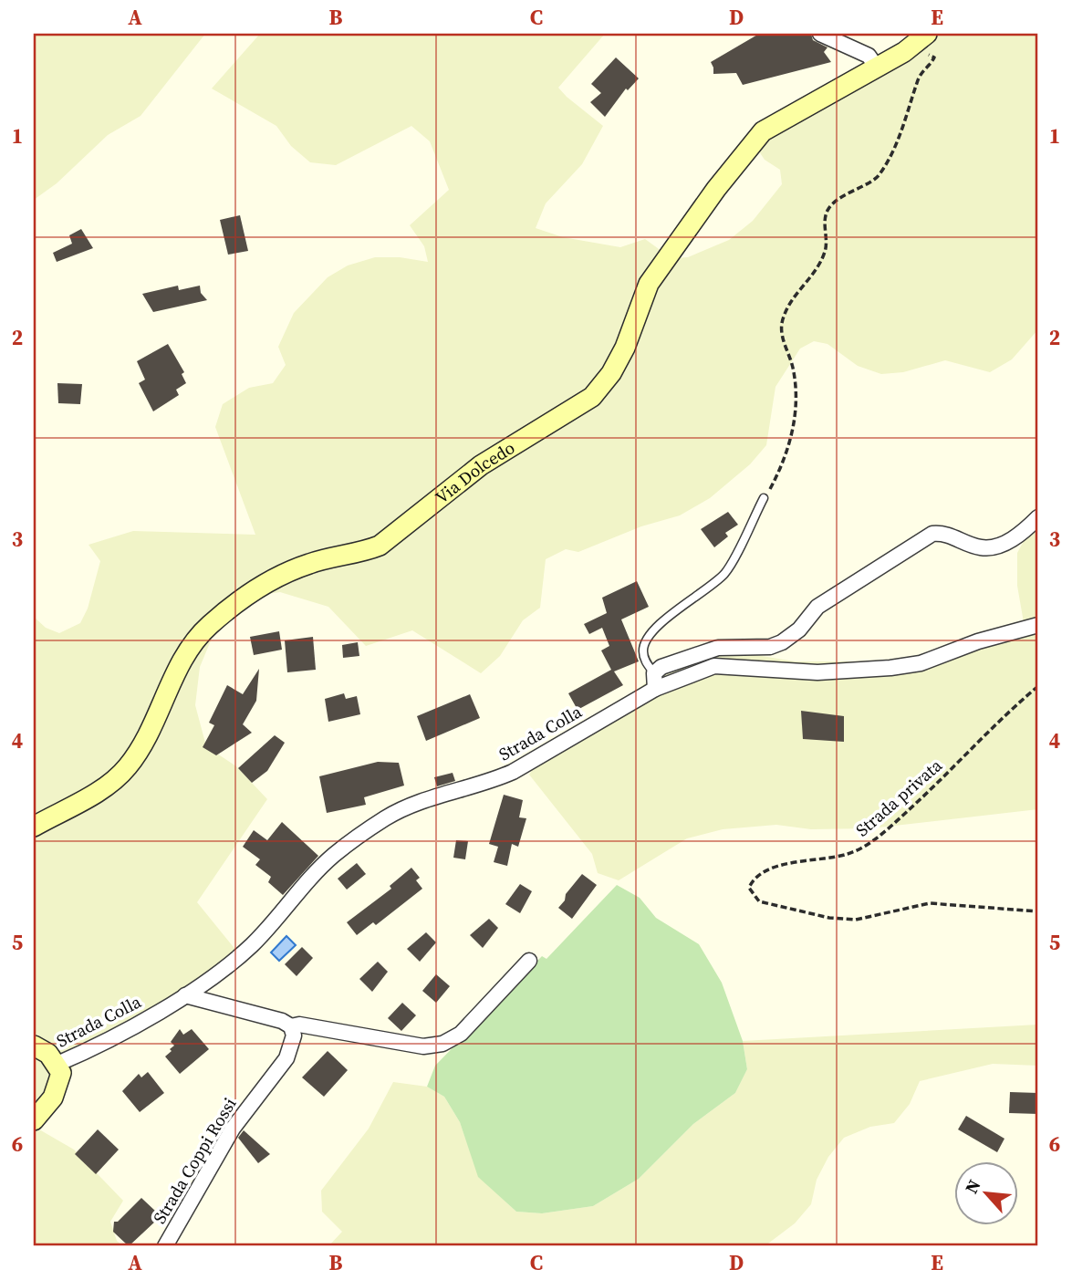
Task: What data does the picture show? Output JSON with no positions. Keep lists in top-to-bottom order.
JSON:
{
  "streets": {
    "main road": ["Via Dolcedo"],
    "street": ["Strada Colla", "Strada Coppi Rossi"],
    "path": ["Strada privata"]
  },
  "north": "top left",
  "grid": {
    "columns": [
      "A",
      "B",
      "C",
      "D",
      "E"
    ],
    "rows": [
      "1",
      "2",
      "3",
      "4",
      "5",
      "6"
    ]
  }
}
